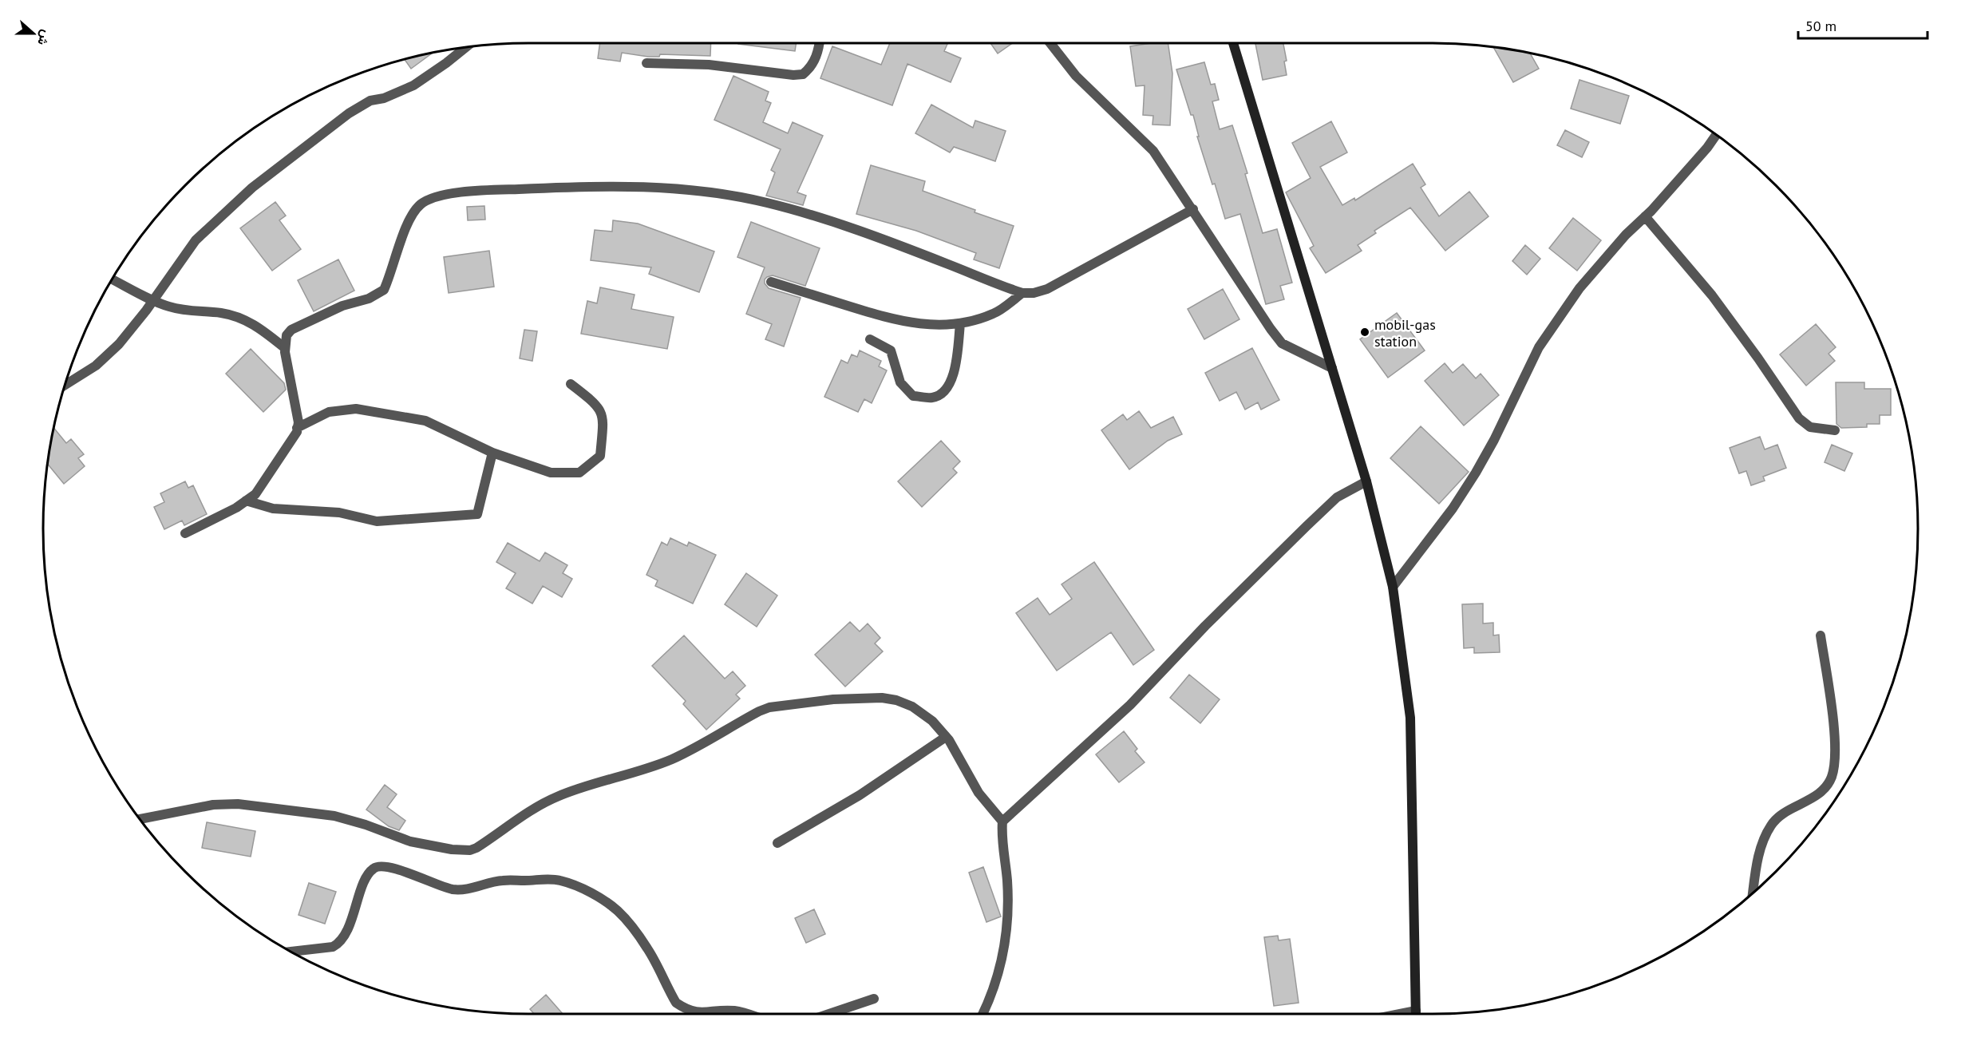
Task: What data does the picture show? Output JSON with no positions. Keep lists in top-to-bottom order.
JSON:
{
  "places": ["mobil-gas station"],
  "scale_bar": "50 m",
  "north": "right"
}
